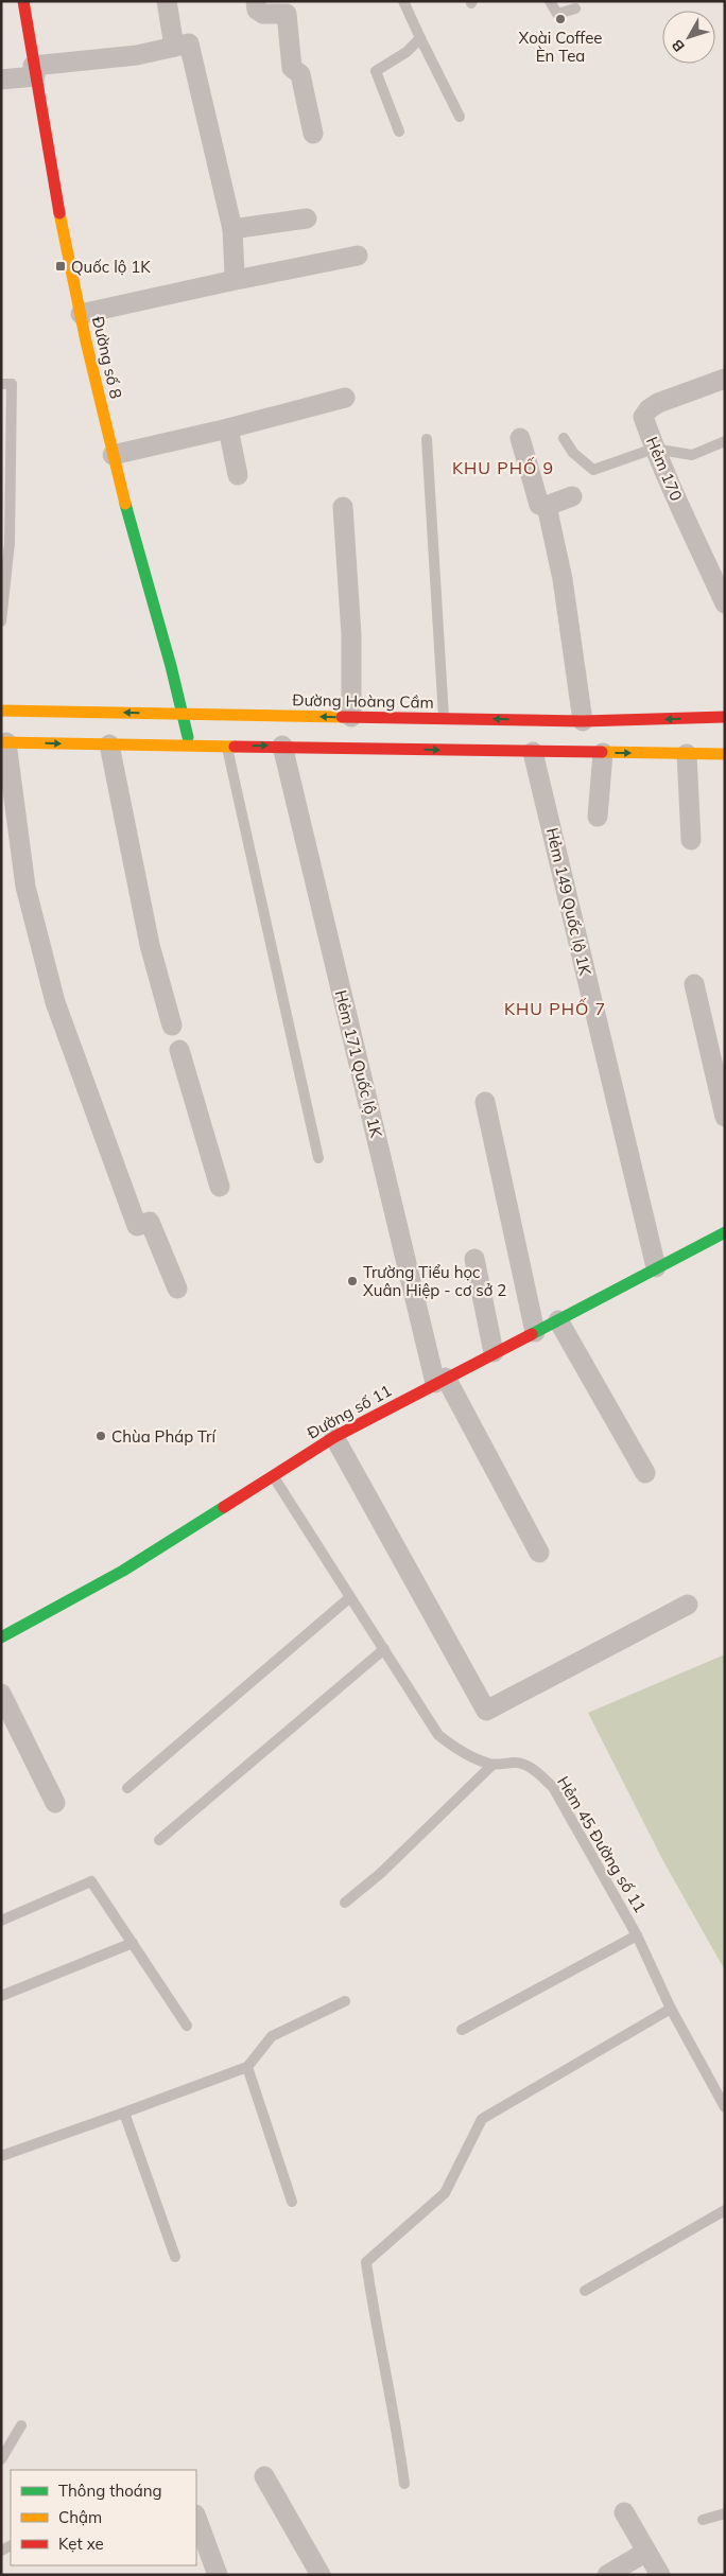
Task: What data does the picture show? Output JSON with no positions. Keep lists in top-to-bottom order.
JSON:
{
  "streets": {
    "main road": ["Đường số 8", "Đường Hoàng Cầm", "Đường số 11"],
    "street": ["Hẻm 170", "Hẻm 149 Quốc lộ 1K", "Hẻm 171 Quốc lộ 1K"],
    "lane": ["Hẻm 45 Đường số 11"]
  },
  "crossings": [
    ["Đường số 8", "Đường Hoàng Cầm"],
    ["Hẻm 149 Quốc lộ 1K", "Đường số 11"],
    ["Hẻm 171 Quốc lộ 1K", "Đường số 11"],
    ["Đường số 11", "Hẻm 45 Đường số 11"]
  ],
  "districts": ["KHU PHỐ 9", "KHU PHỐ 7"],
  "places": {
    "other": ["Xoài Coffee Èn Tea", "Trường Tiểu học Xuân Hiệp - cơ sở 2", "Chùa Pháp Trí"],
    "transit": ["Quốc lộ 1K"]
  },
  "legend": ["Thông thoáng", "Chậm", "Kẹt xe"],
  "north": "bottom left"
}
